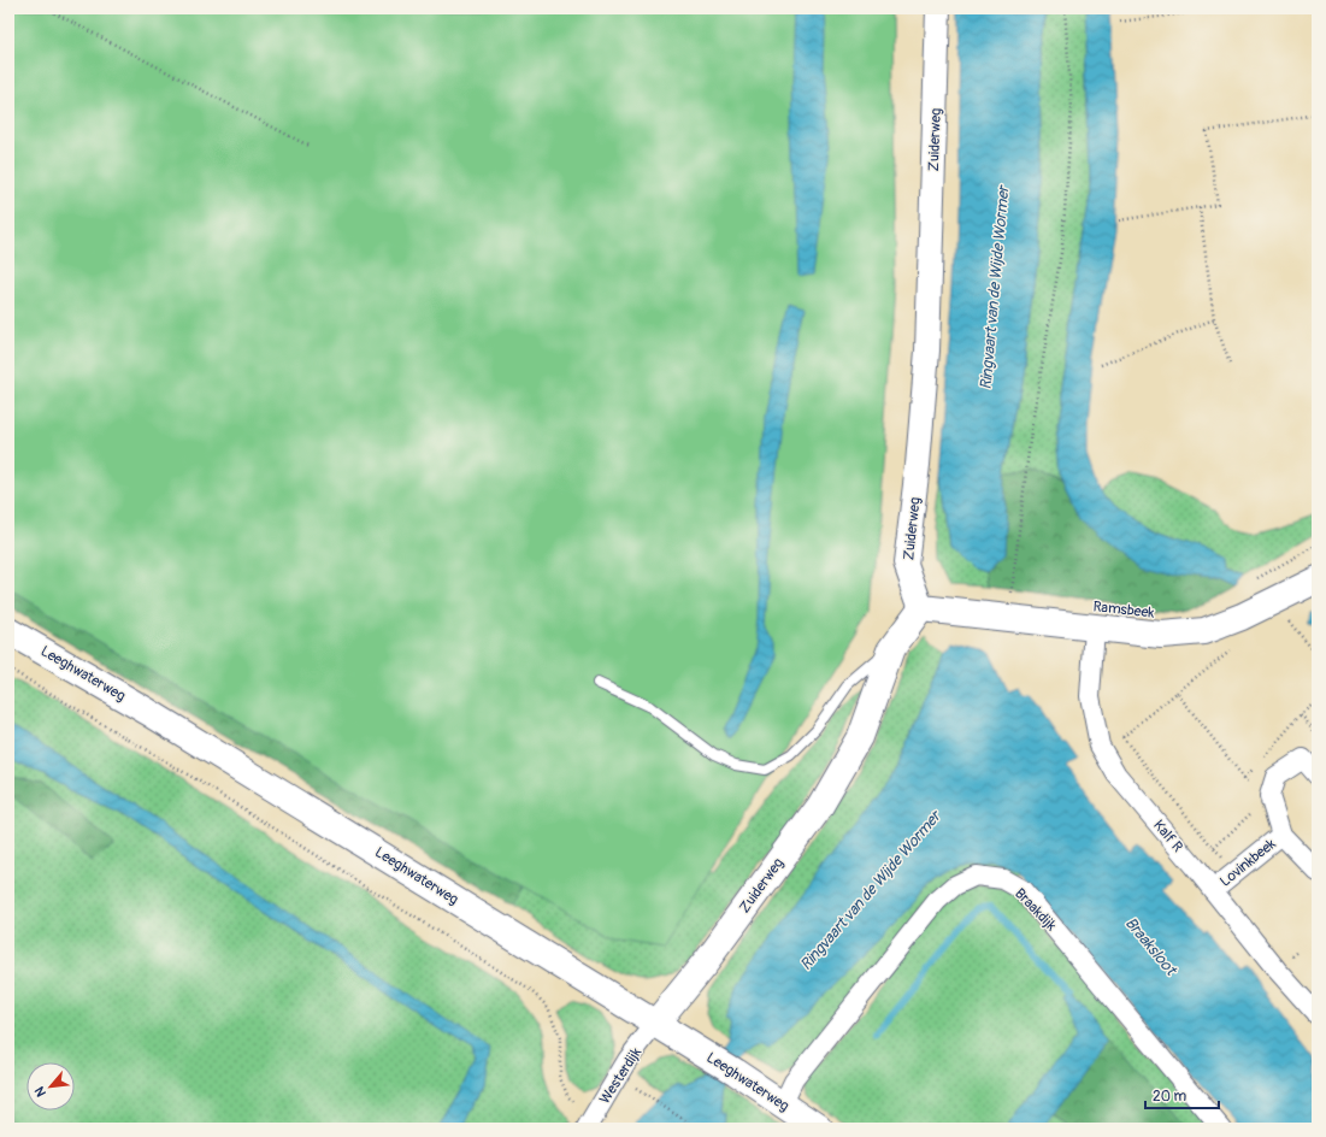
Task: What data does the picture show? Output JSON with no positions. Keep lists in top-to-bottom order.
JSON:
{
  "streets": {
    "main road": ["Zuiderweg", "Ramsbeek", "Leeghwaterweg"],
    "street": [
      "Kalf R",
      "Lovinkbeek",
      "Braakdijk",
      "Westerdijk"
    ]
  },
  "crossings": [
    ["Zuiderweg", "Ramsbeek"],
    ["Zuiderweg", "Leeghwaterweg"],
    ["Zuiderweg", "Westerdijk"],
    ["Ramsbeek", "Kalf R"],
    ["Leeghwaterweg", "Braakdijk"],
    ["Leeghwaterweg", "Westerdijk"],
    ["Kalf R", "Lovinkbeek"]
  ],
  "water": ["Ringvaart van de Wijde Wormer", "Braaksloot"],
  "scale_bar": "20 m",
  "north": "bottom left"
}
